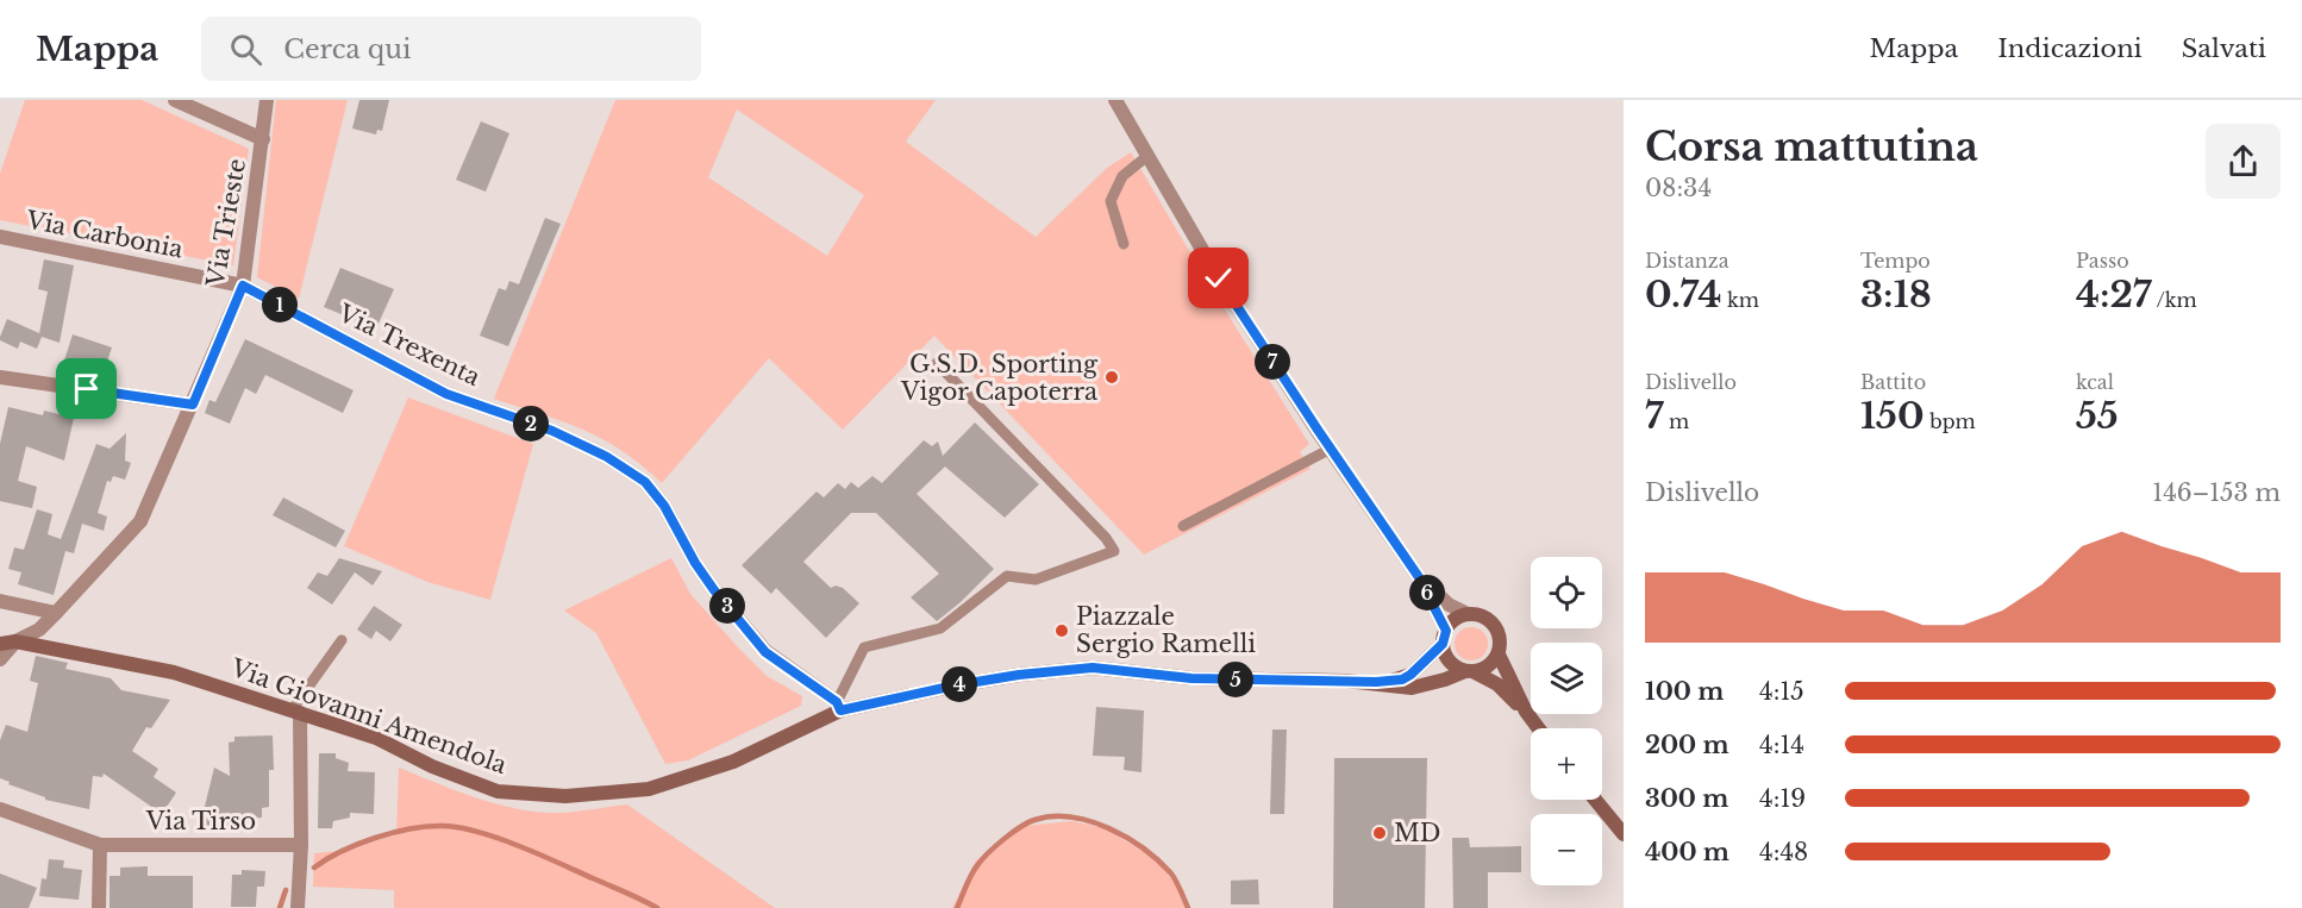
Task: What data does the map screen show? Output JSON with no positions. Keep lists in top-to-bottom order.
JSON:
{
  "streets": {
    "street": [
      "Via Trieste",
      "Via Carbonia",
      "Via Trexenta",
      "Via Giovanni Amendola",
      "Via Tirso"
    ]
  },
  "crossings": [
    ["Via Trieste", "Via Carbonia"],
    ["Via Trieste", "Via Trexenta"],
    ["Via Trieste", "Via Giovanni Amendola"],
    ["Via Carbonia", "Via Trexenta"],
    ["Via Trexenta", "Via Giovanni Amendola"]
  ],
  "places": ["G.S.D. Sporting Vigor Capoterra", "Piazzale Sergio Ramelli", "MD"],
  "page": {
    "header": "Mappa",
    "search": "Cerca qui",
    "nav": ["Mappa", "Indicazioni", "Salvati"],
    "heading": ["Corsa mattutina", "08:34"],
    "stats": [
      ["Distanza", "0.74 km"],
      ["Tempo", "3:18"],
      ["Passo", "4:27 /km"],
      ["Dislivello", "7 m"],
      ["Battito", "150 bpm"],
      ["kcal", "55"]
    ],
    "pins": [
      "1",
      "7",
      "2",
      "6",
      "3",
      "5",
      "4"
    ],
    "chart": ["Dislivello", "146–153 m"],
    "map_buttons": ["+", "−"],
    "list": [
      {
        "name": "100 m",
        "note": "4:15"
      },
      {
        "name": "200 m",
        "note": "4:14"
      },
      {
        "name": "300 m",
        "note": "4:19"
      },
      {
        "name": "400 m",
        "note": "4:48"
      }
    ]
  }
}
